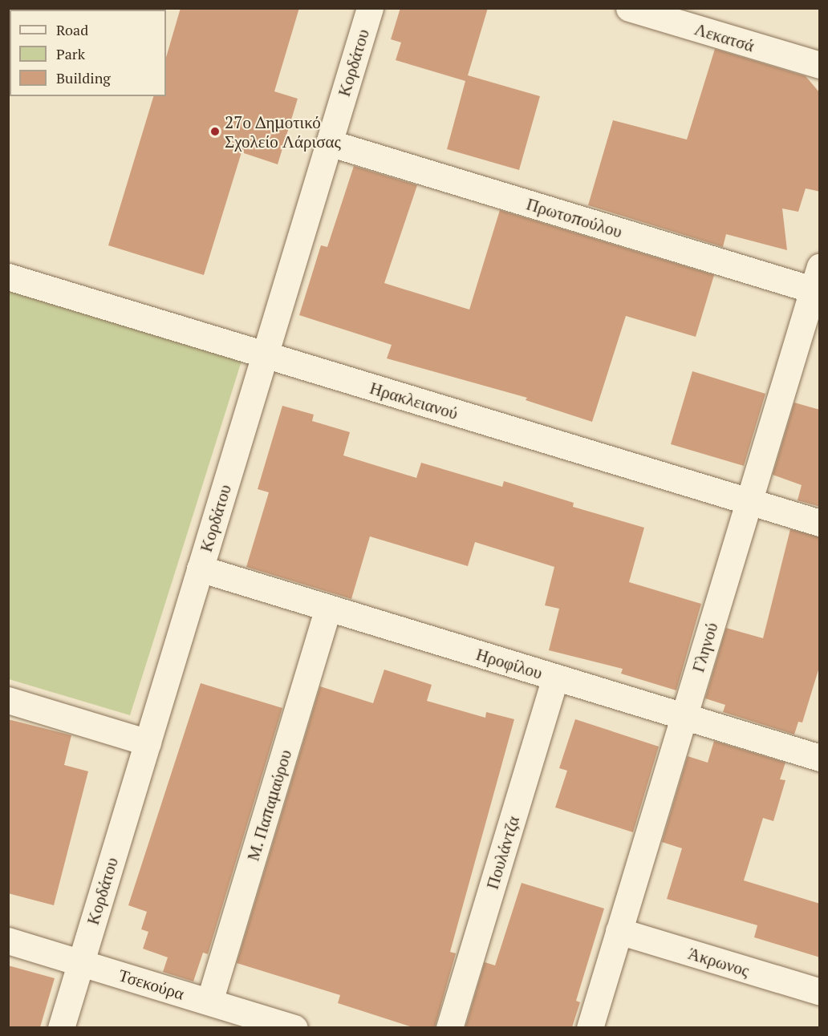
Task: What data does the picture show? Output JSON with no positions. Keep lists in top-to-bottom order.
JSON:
{
  "streets": {
    "street": [
      "Λεκατσά",
      "Κορδάτου",
      "Πρωτοπούλου",
      "Ηρακλειανού",
      "Γληνού",
      "Ηροφίλου",
      "Μ. Παπαμαύρου",
      "Πουλάντζα",
      "Άκρωνος",
      "Τσεκούρα"
    ]
  },
  "crossings": [
    ["Κορδάτου", "Πρωτοπούλου"],
    ["Κορδάτου", "Ηρακλειανού"],
    ["Κορδάτου", "Ηροφίλου"],
    ["Κορδάτου", "Τσεκούρα"],
    ["Πρωτοπούλου", "Γληνού"],
    ["Ηρακλειανού", "Γληνού"],
    ["Γληνού", "Ηροφίλου"],
    ["Γληνού", "Άκρωνος"],
    ["Ηροφίλου", "Μ. Παπαμαύρου"],
    ["Ηροφίλου", "Πουλάντζα"],
    ["Μ. Παπαμαύρου", "Τσεκούρα"]
  ],
  "places": ["27ο Δημοτικό Σχολείο Λάρισας"],
  "legend": ["Road", "Park", "Building"]
}
